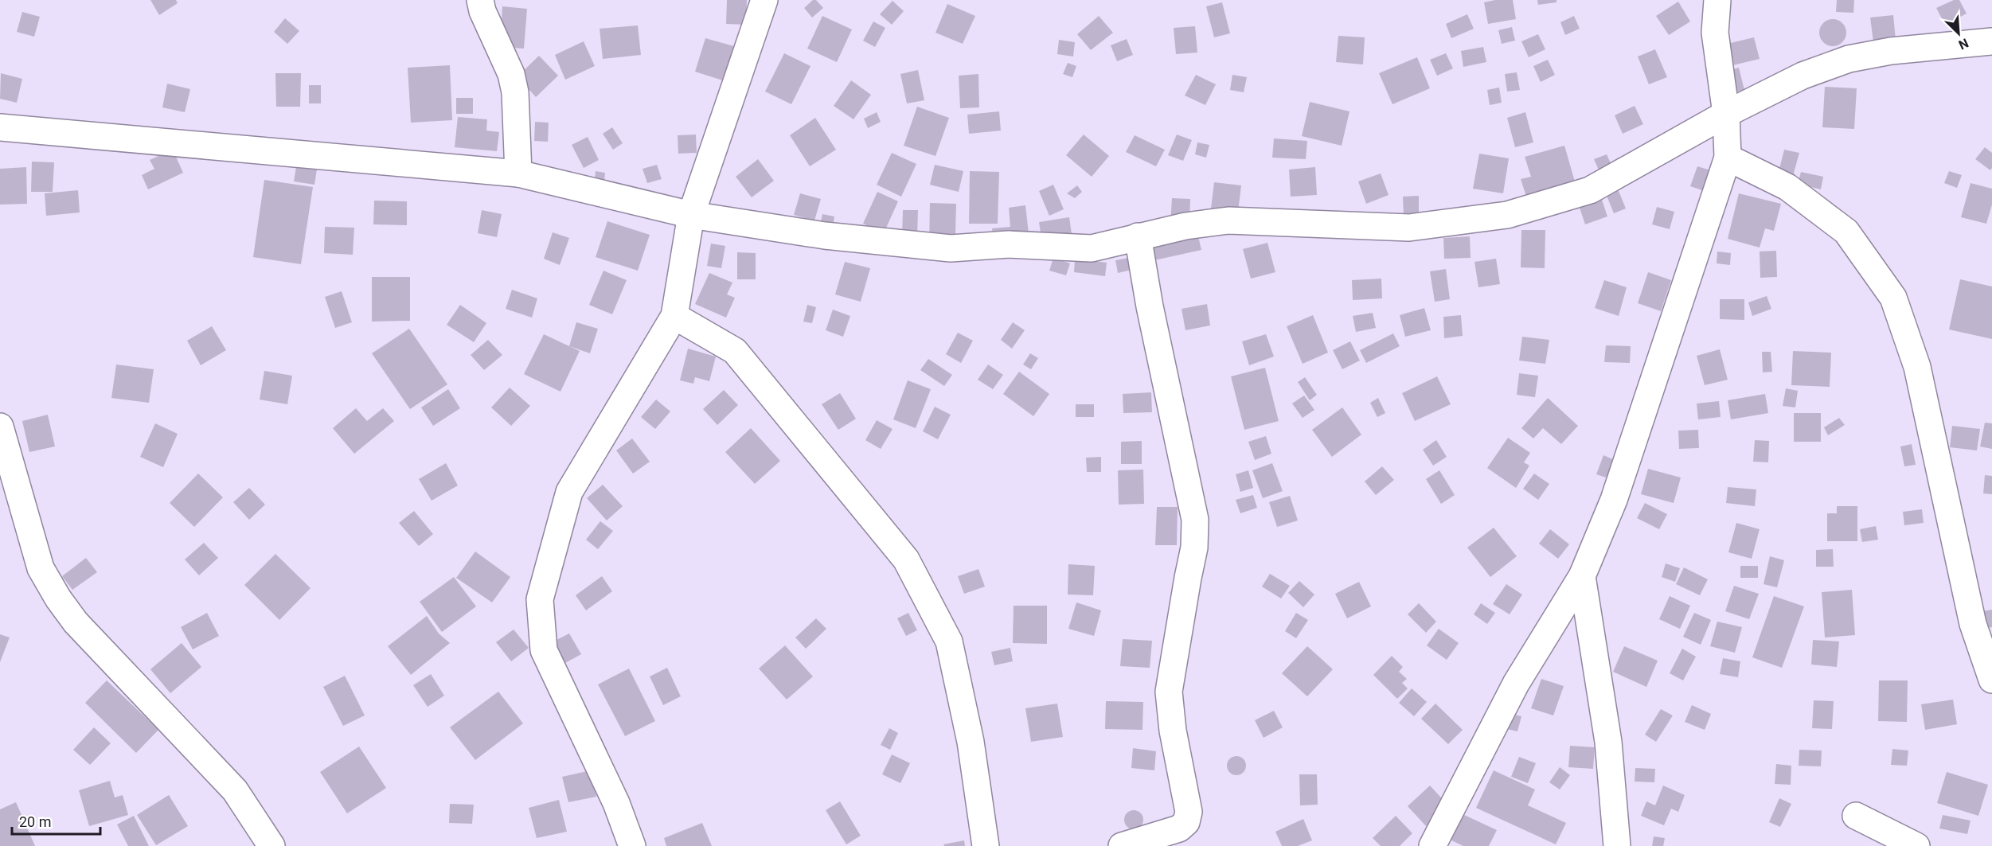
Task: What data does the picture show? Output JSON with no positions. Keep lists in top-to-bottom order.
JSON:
{
  "scale_bar": "20 m",
  "north": "bottom right"
}
